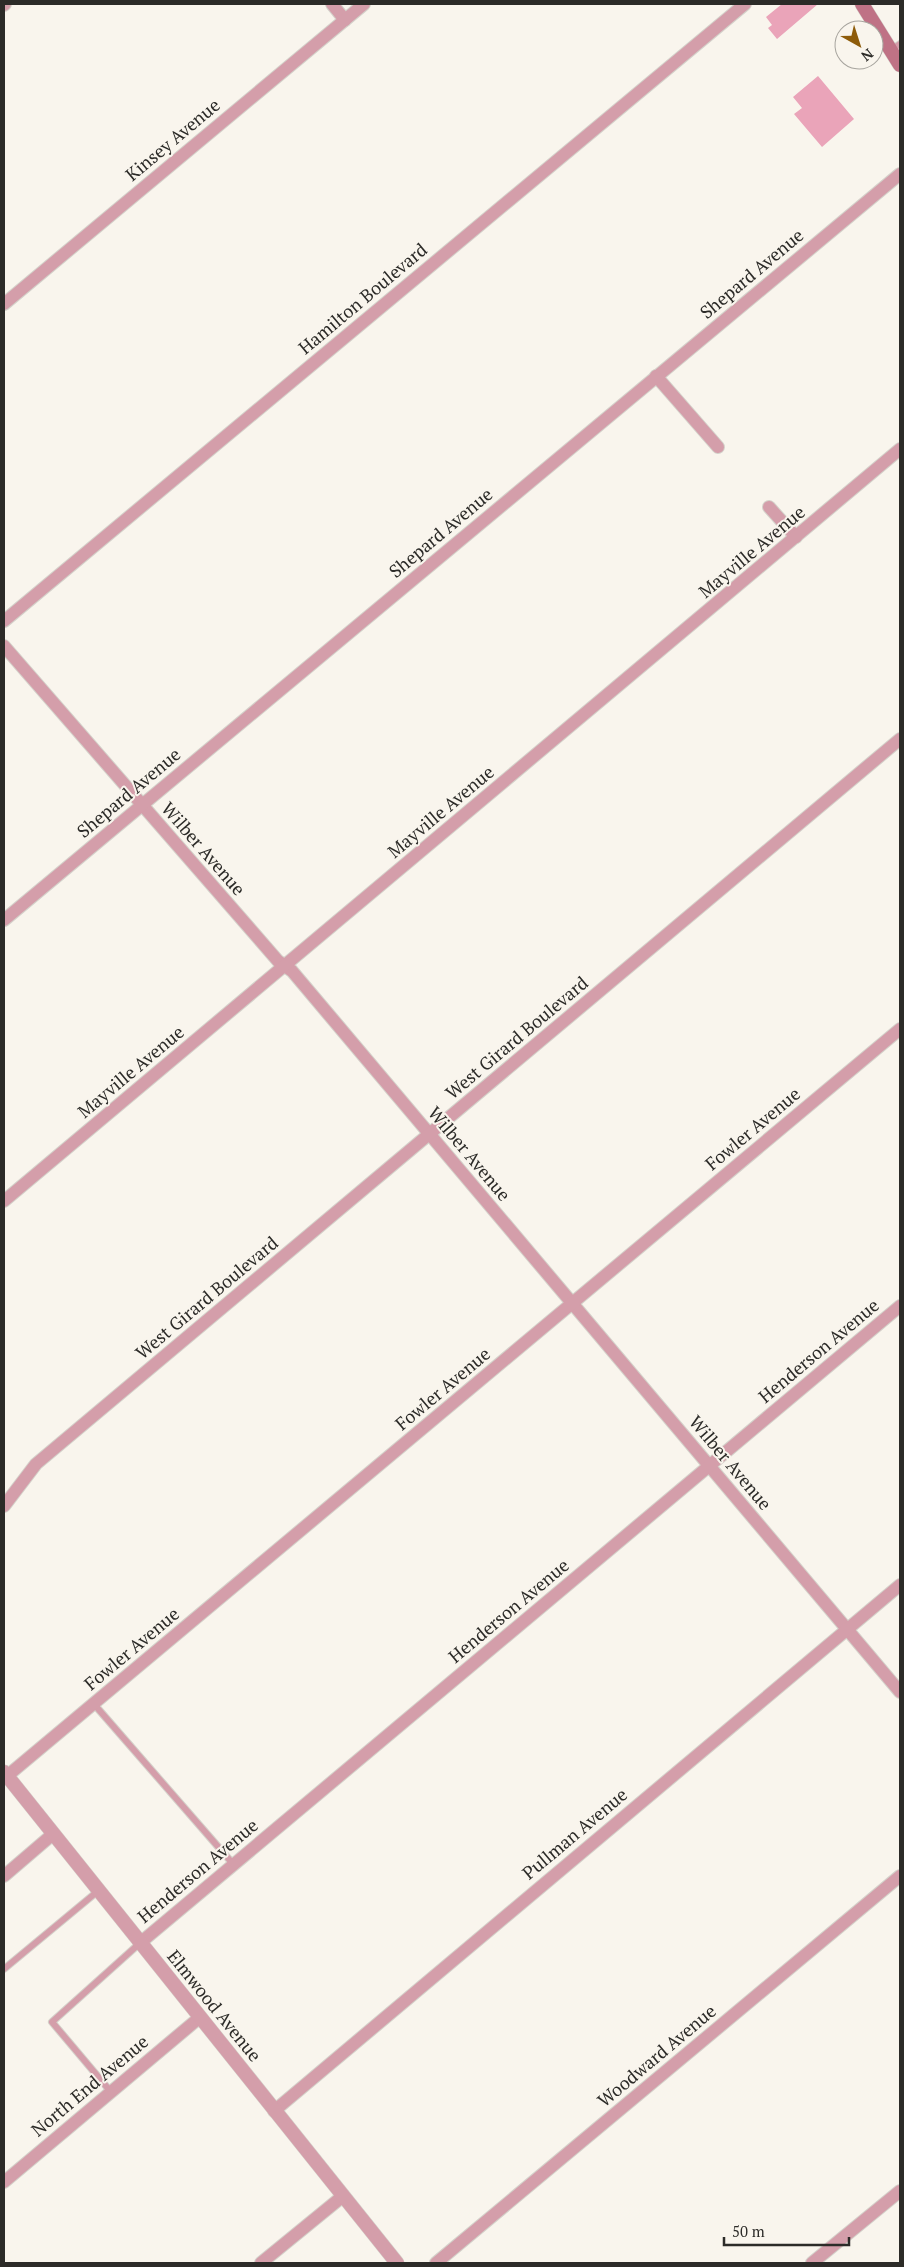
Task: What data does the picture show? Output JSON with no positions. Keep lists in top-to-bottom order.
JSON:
{
  "streets": {
    "street": [
      "Kinsey Avenue",
      "Shepard Avenue",
      "Hamilton Boulevard",
      "Mayville Avenue",
      "Wilber Avenue",
      "West Girard Boulevard",
      "Fowler Avenue",
      "Henderson Avenue",
      "Pullman Avenue",
      "Elmwood Avenue",
      "Woodward Avenue",
      "North End Avenue"
    ]
  },
  "crossings": [
    ["Shepard Avenue", "Wilber Avenue"],
    ["Mayville Avenue", "Wilber Avenue"],
    ["Wilber Avenue", "West Girard Boulevard"],
    ["Wilber Avenue", "Fowler Avenue"],
    ["Wilber Avenue", "Henderson Avenue"],
    ["Wilber Avenue", "Pullman Avenue"],
    ["Fowler Avenue", "Elmwood Avenue"],
    ["Henderson Avenue", "Elmwood Avenue"],
    ["Pullman Avenue", "Elmwood Avenue"],
    ["Elmwood Avenue", "North End Avenue"]
  ],
  "scale_bar": "50 m",
  "north": "bottom right"
}
